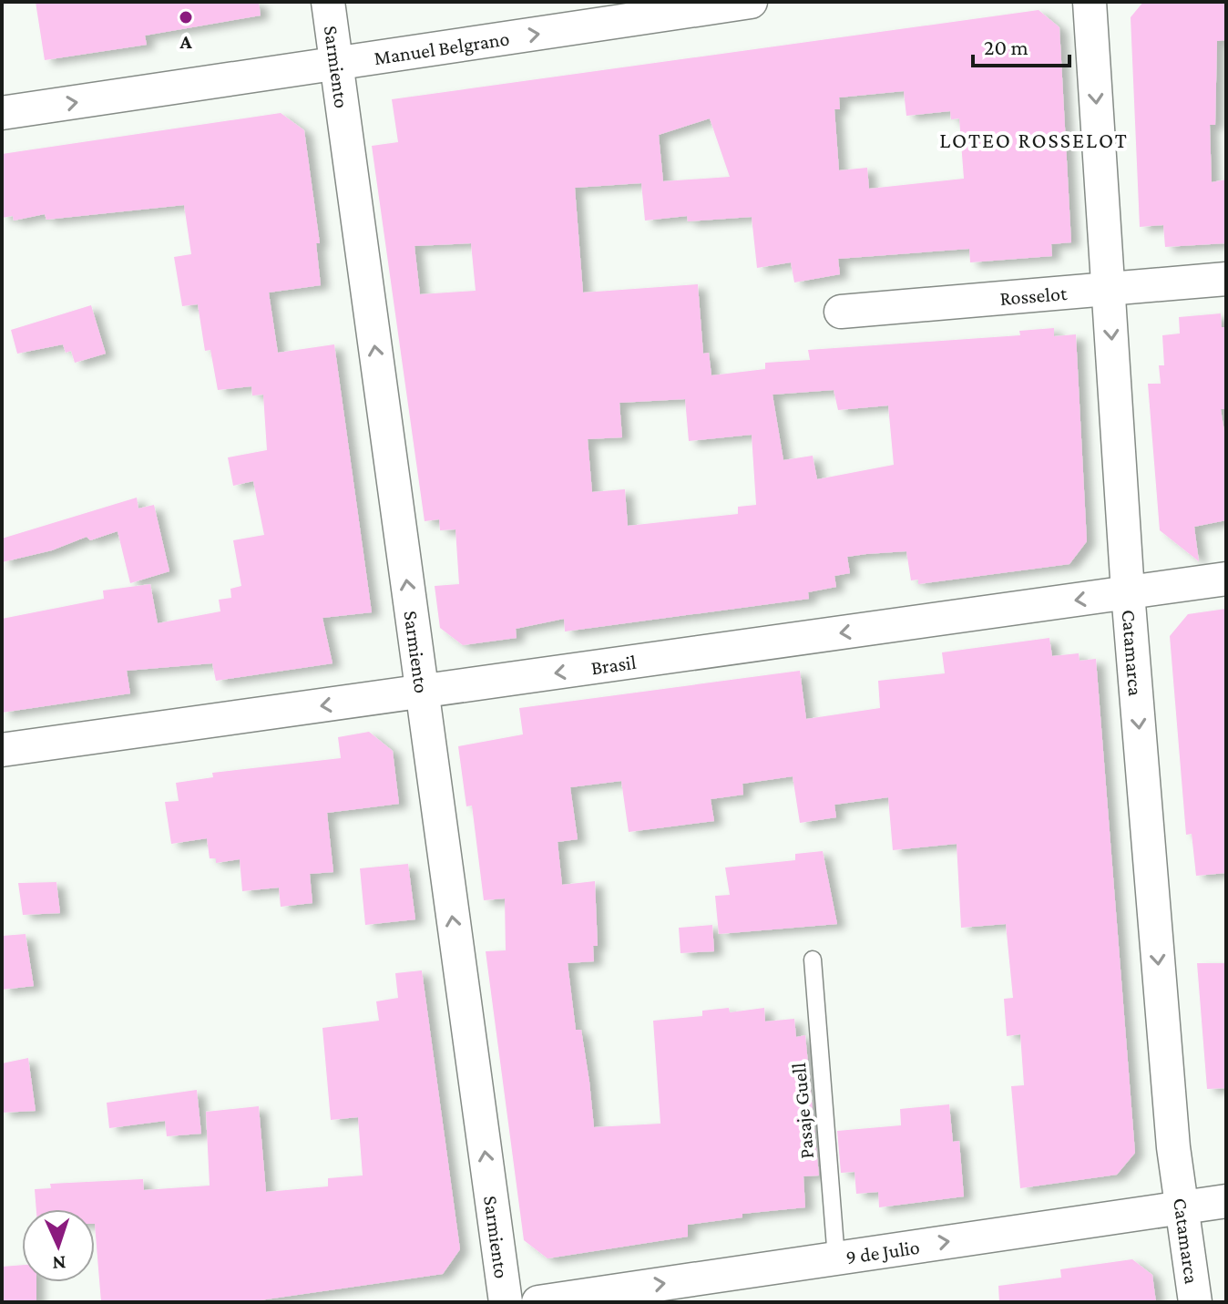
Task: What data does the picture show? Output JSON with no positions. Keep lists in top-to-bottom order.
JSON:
{
  "streets": {
    "street": [
      "Manuel Belgrano",
      "Sarmiento",
      "Rosselot",
      "Catamarca",
      "Brasil",
      "9 de Julio"
    ],
    "lane": ["Pasaje Guell"]
  },
  "crossings": [
    ["Manuel Belgrano", "Sarmiento"],
    ["Sarmiento", "Brasil"],
    ["Rosselot", "Catamarca"],
    ["Catamarca", "Brasil"],
    ["Catamarca", "9 de Julio"],
    ["Pasaje Guell", "9 de Julio"]
  ],
  "one_way": [
    "Manuel Belgrano",
    "Sarmiento",
    "Catamarca",
    "Brasil",
    "9 de Julio"
  ],
  "districts": ["LOTEO ROSSELOT"],
  "places": ["A"],
  "scale_bar": "20 m",
  "north": "bottom"
}
